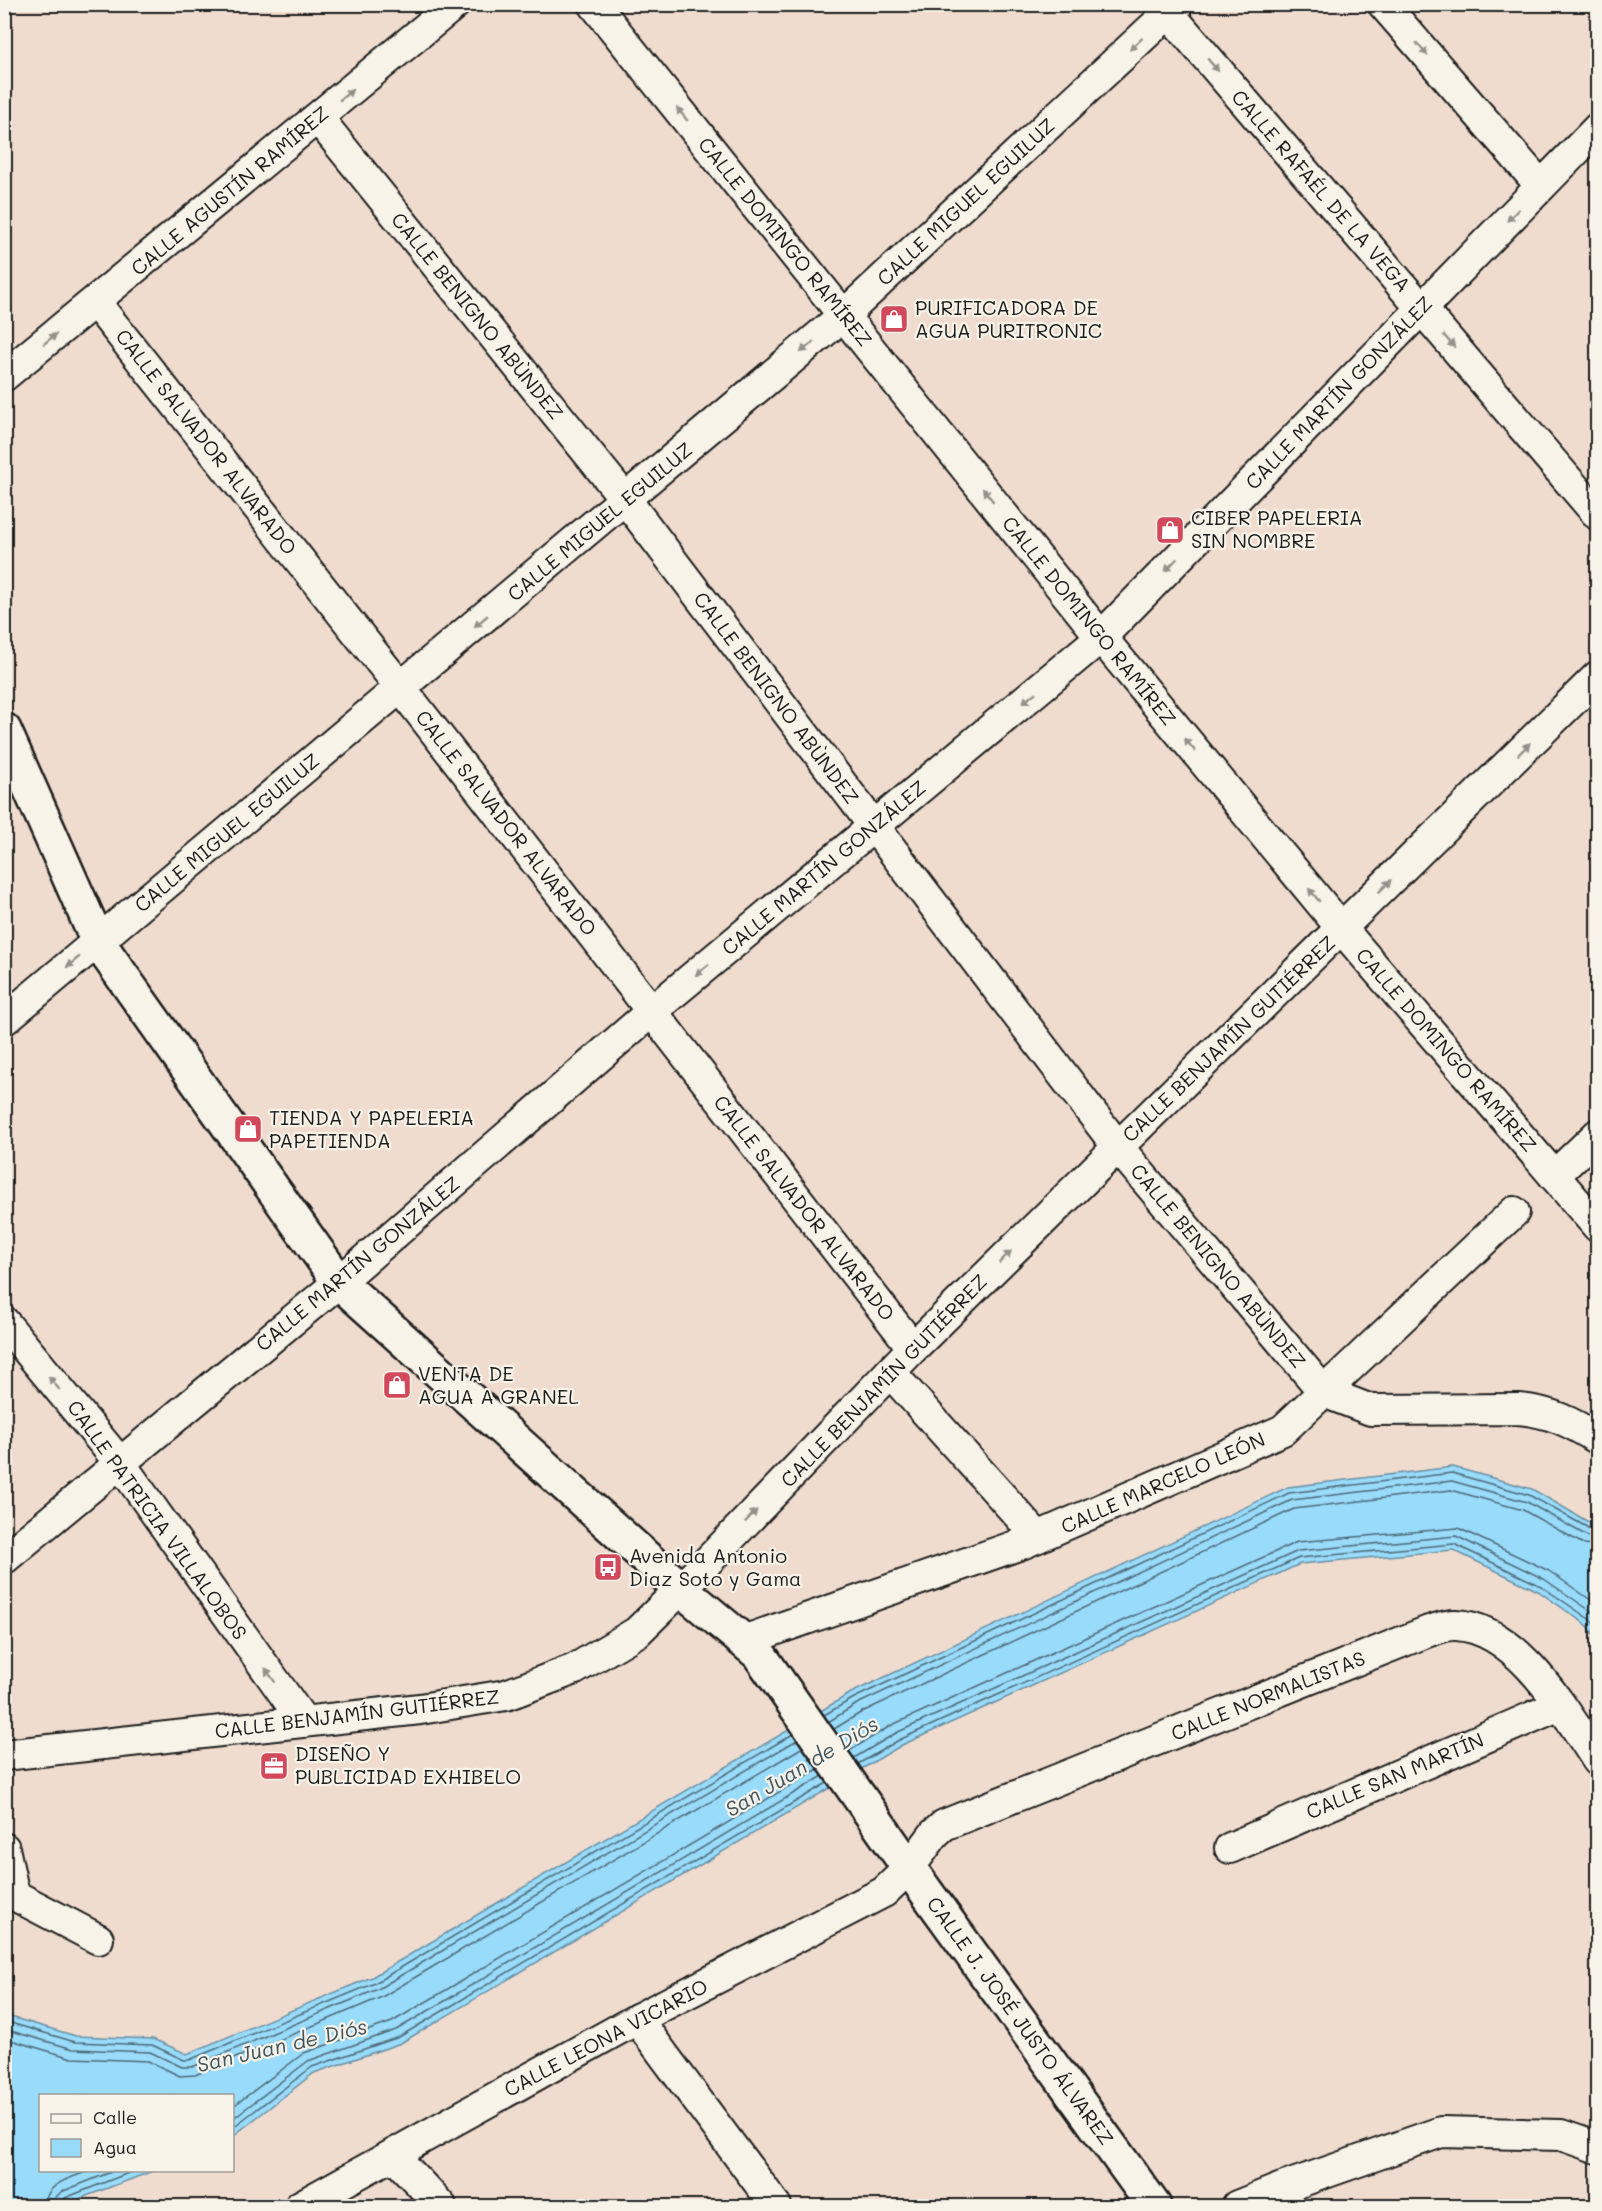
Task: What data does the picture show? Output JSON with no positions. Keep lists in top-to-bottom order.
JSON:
{
  "streets": {
    "street": [
      "CALLE AGUSTÍN RAMÍREZ",
      "CALLE RAFAÉL DE LA VEGA",
      "CALLE MIGUEL EGUILUZ",
      "CALLE DOMINGO RAMÍREZ",
      "CALLE BENIGNO ABÙNDEZ",
      "CALLE MARTÍN GONZÁLEZ",
      "CALLE SALVADOR ALVARADO",
      "CALLE BENJAMÍN GUTIÉRREZ",
      "CALLE MARCELO LEÓN",
      "CALLE PATRICIA VILLALOBOS",
      "CALLE NORMALISTAS",
      "CALLE SAN MARTÍN",
      "CALLE J. JOSÉ JUSTO ÁLVAREZ",
      "CALLE LEONA VICARIO"
    ]
  },
  "crossings": [
    ["CALLE AGUSTÍN RAMÍREZ", "CALLE BENIGNO ABÙNDEZ"],
    ["CALLE AGUSTÍN RAMÍREZ", "CALLE SALVADOR ALVARADO"],
    ["CALLE RAFAÉL DE LA VEGA", "CALLE MIGUEL EGUILUZ"],
    ["CALLE RAFAÉL DE LA VEGA", "CALLE MARTÍN GONZÁLEZ"],
    ["CALLE MIGUEL EGUILUZ", "CALLE DOMINGO RAMÍREZ"],
    ["CALLE MIGUEL EGUILUZ", "CALLE BENIGNO ABÙNDEZ"],
    ["CALLE MIGUEL EGUILUZ", "CALLE SALVADOR ALVARADO"],
    ["CALLE MIGUEL EGUILUZ", "CALLE J. JOSÉ JUSTO ÁLVAREZ"],
    ["CALLE DOMINGO RAMÍREZ", "CALLE MARTÍN GONZÁLEZ"],
    ["CALLE DOMINGO RAMÍREZ", "CALLE BENJAMÍN GUTIÉRREZ"],
    ["CALLE BENIGNO ABÙNDEZ", "CALLE MARTÍN GONZÁLEZ"],
    ["CALLE BENIGNO ABÙNDEZ", "CALLE BENJAMÍN GUTIÉRREZ"],
    ["CALLE BENIGNO ABÙNDEZ", "CALLE MARCELO LEÓN"],
    ["CALLE MARTÍN GONZÁLEZ", "CALLE SALVADOR ALVARADO"],
    ["CALLE MARTÍN GONZÁLEZ", "CALLE PATRICIA VILLALOBOS"],
    ["CALLE MARTÍN GONZÁLEZ", "CALLE J. JOSÉ JUSTO ÁLVAREZ"],
    ["CALLE SALVADOR ALVARADO", "CALLE BENJAMÍN GUTIÉRREZ"],
    ["CALLE BENJAMÍN GUTIÉRREZ", "CALLE PATRICIA VILLALOBOS"],
    ["CALLE BENJAMÍN GUTIÉRREZ", "CALLE J. JOSÉ JUSTO ÁLVAREZ"],
    ["CALLE MARCELO LEÓN", "CALLE J. JOSÉ JUSTO ÁLVAREZ"],
    ["CALLE NORMALISTAS", "CALLE SAN MARTÍN"],
    ["CALLE NORMALISTAS", "CALLE J. JOSÉ JUSTO ÁLVAREZ"],
    ["CALLE NORMALISTAS", "CALLE LEONA VICARIO"],
    ["CALLE J. JOSÉ JUSTO ÁLVAREZ", "CALLE LEONA VICARIO"]
  ],
  "one_way": [
    "CALLE AGUSTÍN RAMÍREZ",
    "CALLE MIGUEL EGUILUZ",
    "CALLE DOMINGO RAMÍREZ",
    "CALLE MARTÍN GONZÁLEZ",
    "CALLE BENJAMÍN GUTIÉRREZ",
    "CALLE PATRICIA VILLALOBOS"
  ],
  "water": ["San Juan de Diós"],
  "places": {
    "shop": [
      "PURIFICADORA DE AGUA PURITRONIC",
      "CIBER PAPELERIA SIN NOMBRE",
      "TIENDA Y PAPELERIA PAPETIENDA",
      "VENTA DE AGUA A GRANEL"
    ],
    "bus stop": ["Avenida Antonio Diaz Soto y Gama"],
    "office": ["DISEÑO Y PUBLICIDAD EXHIBELO"]
  },
  "legend": ["Calle", "Agua"]
}
